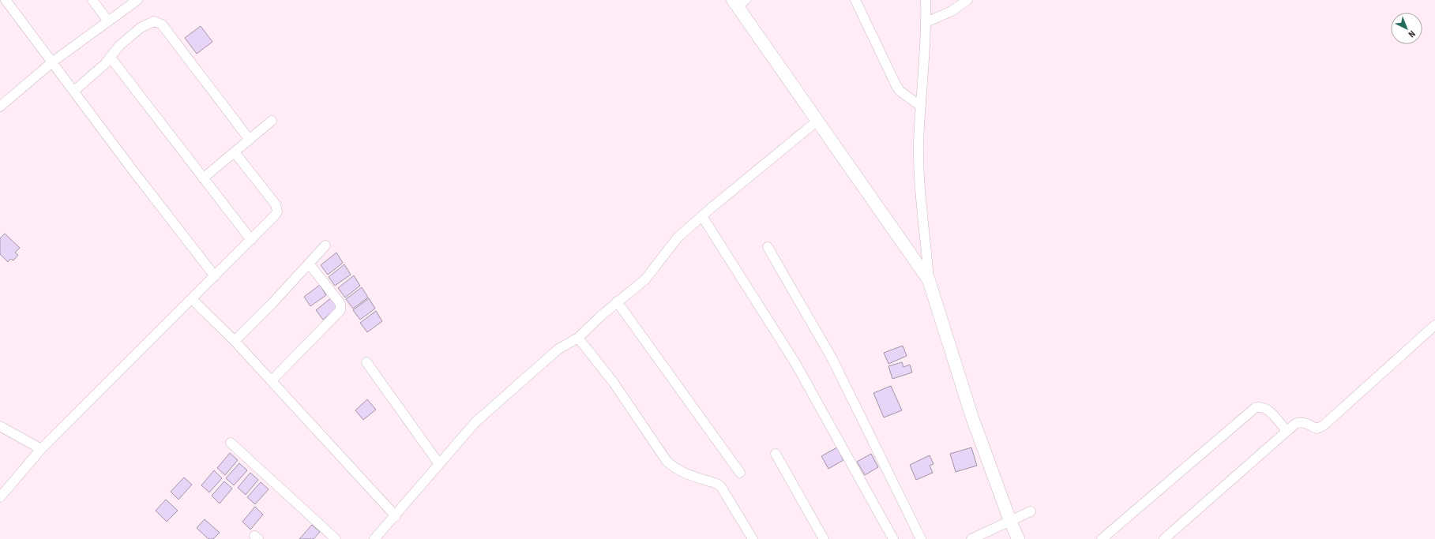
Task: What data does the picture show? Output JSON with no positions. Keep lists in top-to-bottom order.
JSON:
{
  "north": "bottom right"
}
